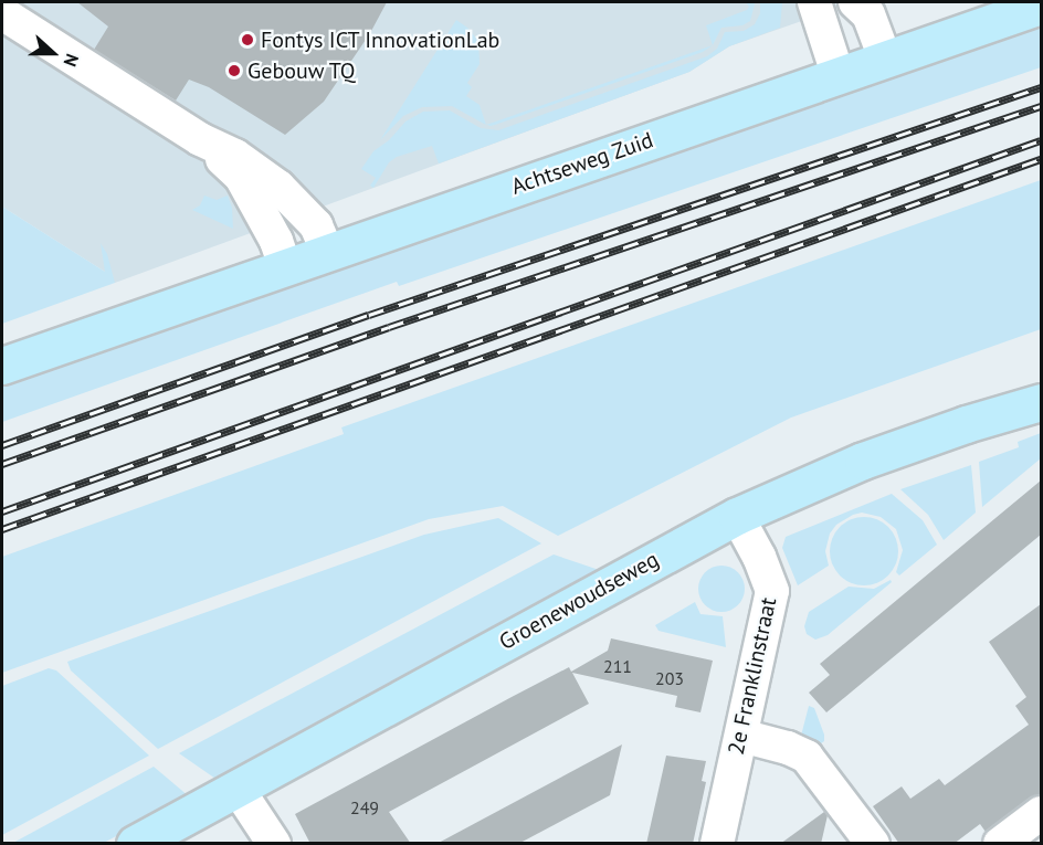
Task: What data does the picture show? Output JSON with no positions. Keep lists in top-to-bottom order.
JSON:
{
  "streets": {
    "street": ["Achtseweg Zuid", "Groenewoudseweg", "2e Franklinstraat"]
  },
  "crossings": [
    ["Groenewoudseweg", "2e Franklinstraat"]
  ],
  "places": ["Fontys ICT InnovationLab", "Gebouw TQ"],
  "house_numbers": ["211", "203", "249"],
  "north": "right"
}
